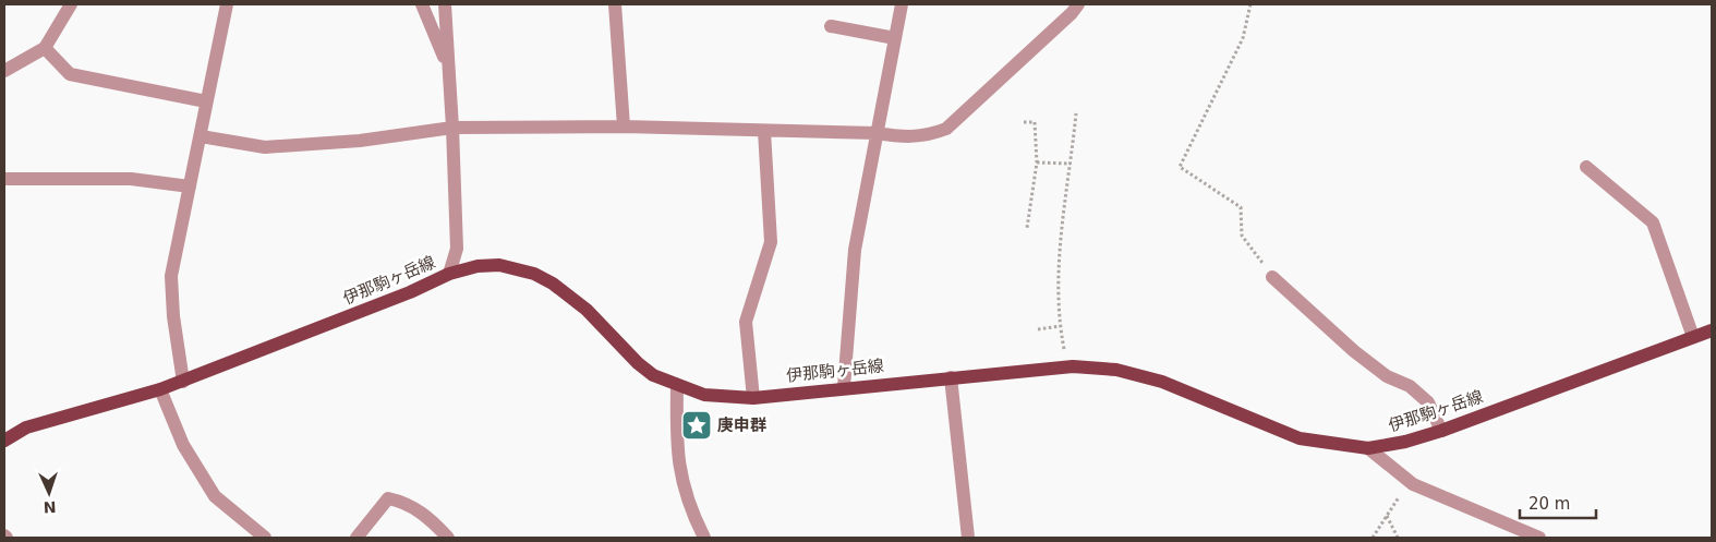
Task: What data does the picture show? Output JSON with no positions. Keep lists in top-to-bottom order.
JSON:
{
  "streets": {
    "main road": ["伊那駒ヶ岳線"]
  },
  "places": {
    "place": ["庚申群"]
  },
  "scale_bar": "20 m",
  "north": "bottom"
}
